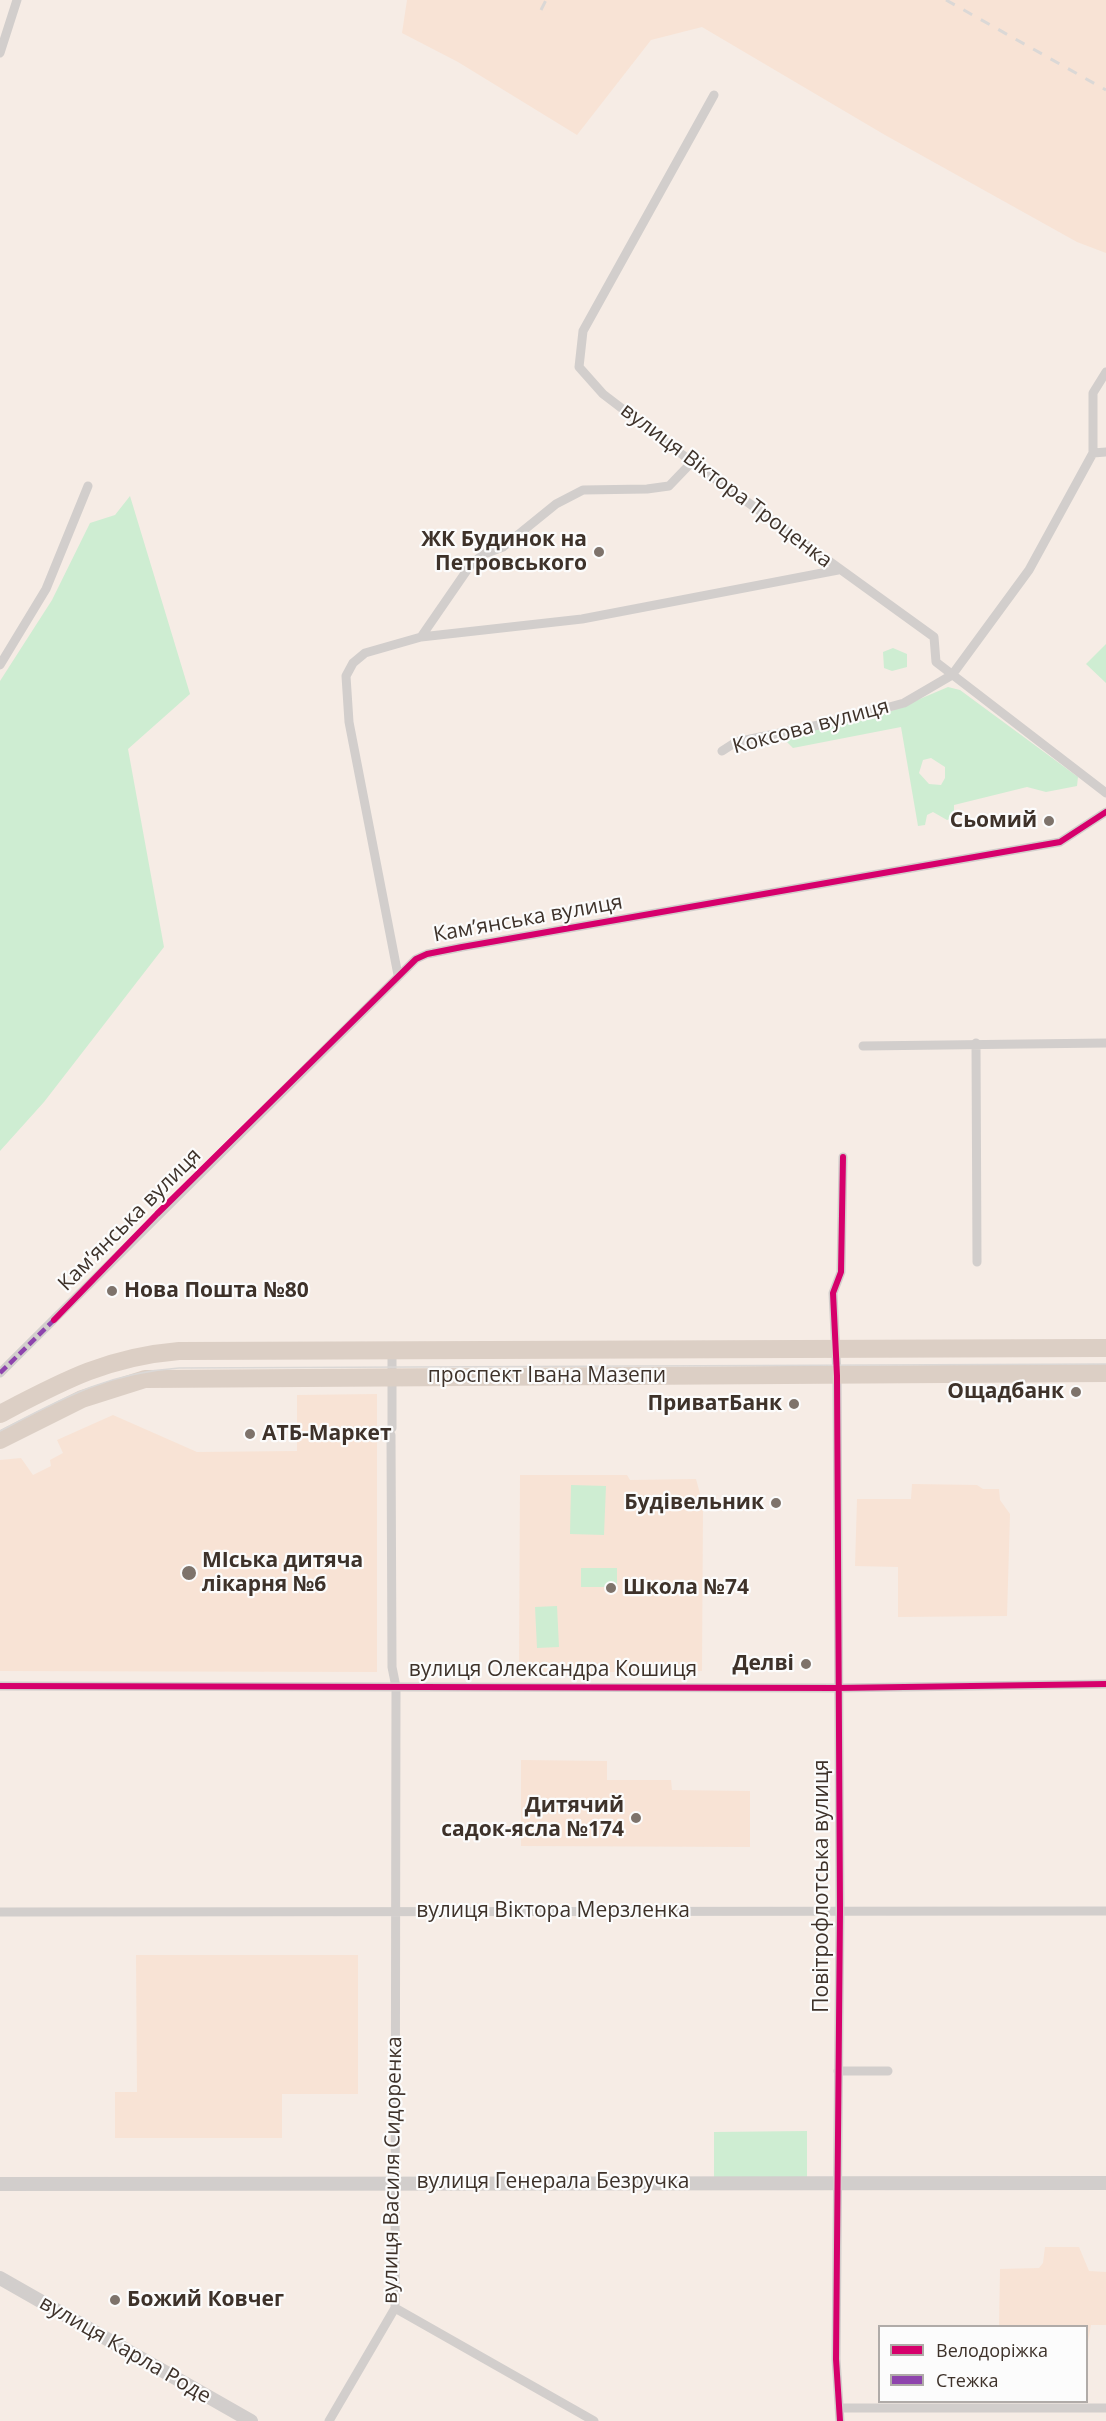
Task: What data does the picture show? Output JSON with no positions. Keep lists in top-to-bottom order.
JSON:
{
  "streets": {
    "highway": ["проспект Івана Мазепи"],
    "street": [
      "вулиця Віктора Троценка",
      "Коксова вулиця",
      "Камʼянська вулиця",
      "вулиця Олександра Кошиця",
      "Повітрофлотська вулиця",
      "вулиця Віктора Мерзленка",
      "вулиця Василя Сидоренка",
      "вулиця Генерала Безручка",
      "вулиця Карла Роде"
    ]
  },
  "crossings": [
    ["вулиця Віктора Троценка", "Коксова вулиця"],
    ["проспект Івана Мазепи", "Повітрофлотська вулиця"],
    ["проспект Івана Мазепи", "вулиця Василя Сидоренка"],
    ["вулиця Олександра Кошиця", "Повітрофлотська вулиця"],
    ["вулиця Олександра Кошиця", "вулиця Василя Сидоренка"],
    ["Повітрофлотська вулиця", "вулиця Віктора Мерзленка"],
    ["Повітрофлотська вулиця", "вулиця Генерала Безручка"],
    ["вулиця Віктора Мерзленка", "вулиця Василя Сидоренка"],
    ["вулиця Василя Сидоренка", "вулиця Генерала Безручка"]
  ],
  "places": [
    "ЖК Будинок на Петровського",
    "Сьомий",
    "Нова Пошта №80",
    "Ощадбанк",
    "ПриватБанк",
    "АТБ-Маркет",
    "Будівельник",
    "МІська дитяча лікарня №6",
    "Школа №74",
    "Делві",
    "Дитячий садок-ясла №174",
    "Божий Ковчег"
  ],
  "legend": ["Велодоріжка", "Стежка"]
}
